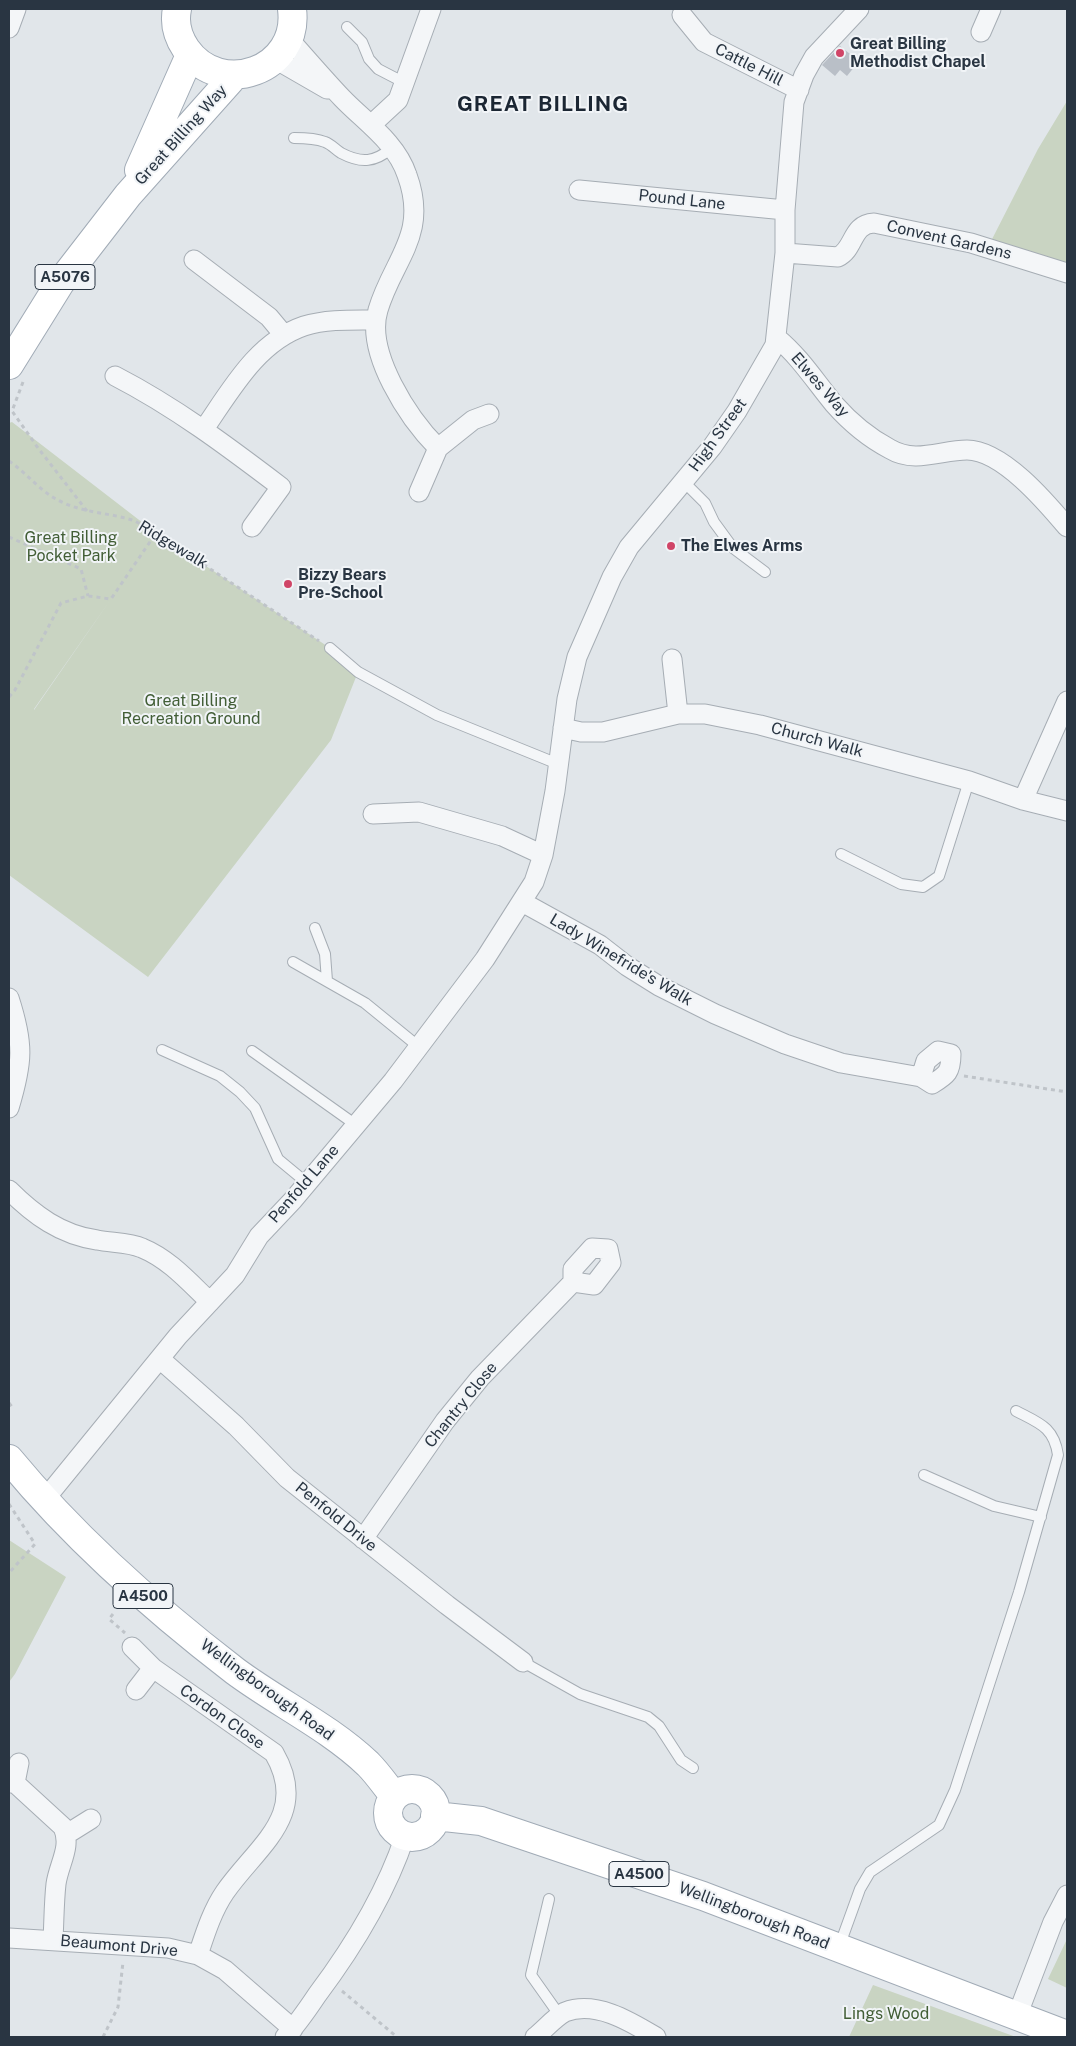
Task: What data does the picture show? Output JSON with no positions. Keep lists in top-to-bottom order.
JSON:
{
  "streets": {
    "main road": [
      "Great Billing Way",
      "A5076",
      "A4500",
      "Wellingborough Road"
    ],
    "street": [
      "Cattle Hill",
      "Pound Lane",
      "Convent Gardens",
      "Elwes Way",
      "High Street",
      "Church Walk",
      "Lady Winefride's Walk",
      "Penfold Lane",
      "Chantry Close",
      "Penfold Drive",
      "Cordon Close",
      "Beaumont Drive"
    ],
    "path": ["Ridgewalk"]
  },
  "crossings": [
    ["Cattle Hill", "High Street"],
    ["Pound Lane", "High Street"],
    ["Convent Gardens", "High Street"],
    ["Elwes Way", "High Street"],
    ["High Street", "Church Walk"],
    ["High Street", "Penfold Lane"],
    ["Lady Winefride's Walk", "Penfold Lane"],
    ["Penfold Lane", "Penfold Drive"],
    ["Penfold Lane", "Wellingborough Road"],
    ["Chantry Close", "Penfold Drive"],
    ["Cordon Close", "Beaumont Drive"]
  ],
  "districts": ["GREAT BILLING"],
  "parks": ["Great Billing Pocket Park", "Great Billing Recreation Ground", "Lings Wood"],
  "places": ["Great Billing Methodist Chapel", "The Elwes Arms", "Bizzy Bears Pre-School"]
}
